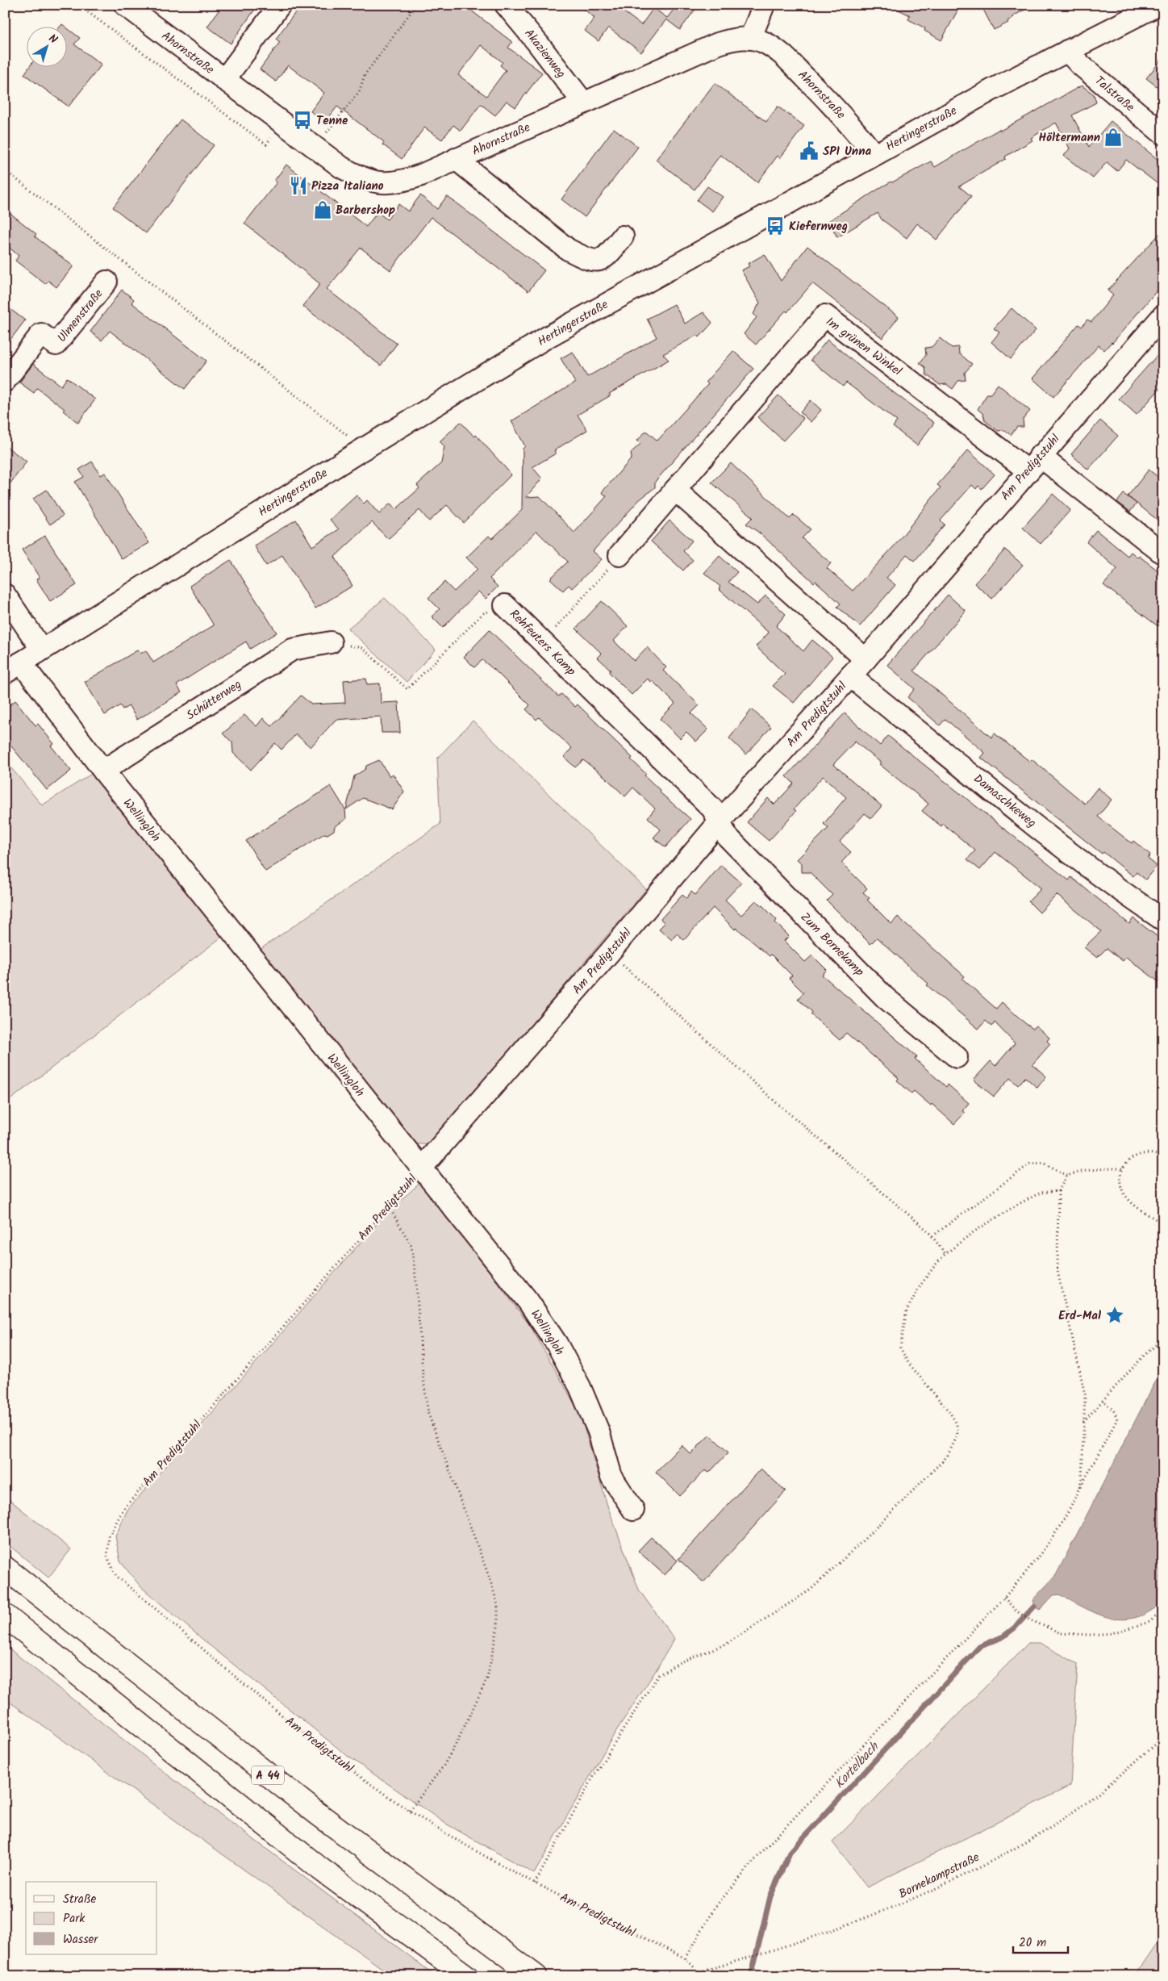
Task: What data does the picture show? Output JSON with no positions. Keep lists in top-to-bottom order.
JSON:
{
  "streets": {
    "highway": ["A 44"],
    "street": [
      "Ahornstraße",
      "Akazienweg",
      "Talstraße",
      "Hertingerstraße",
      "Ulmenstraße",
      "Im grünen Winkel",
      "Am Predigtstuhl",
      "Rehfeuters Kamp",
      "Schütterweg",
      "Damaschkeweg",
      "Wellingloh",
      "Zum Bornekamp"
    ],
    "path": ["Bornekampstraße"]
  },
  "crossings": [
    ["Ahornstraße", "Akazienweg"],
    ["Ahornstraße", "Hertingerstraße"],
    ["Talstraße", "Hertingerstraße"],
    ["Hertingerstraße", "Wellingloh"],
    ["Im grünen Winkel", "Am Predigtstuhl"],
    ["Am Predigtstuhl", "Rehfeuters Kamp"],
    ["Am Predigtstuhl", "Damaschkeweg"],
    ["Am Predigtstuhl", "Wellingloh"],
    ["Am Predigtstuhl", "Zum Bornekamp"],
    ["Am Predigtstuhl", "Bornekampstraße"],
    ["Rehfeuters Kamp", "Schütterweg"],
    ["Rehfeuters Kamp", "Zum Bornekamp"],
    ["Schütterweg", "Wellingloh"]
  ],
  "water": ["Kortelbach"],
  "places": {
    "bus stop": ["Tenne", "Kiefernweg"],
    "shop": ["Höltermann", "Barbershop"],
    "public building": ["SPI Unna"],
    "restaurant": ["Pizza Italiano"],
    "place": ["Erd-Mal"]
  },
  "legend": ["Straße", "Park", "Wasser"],
  "scale_bar": "20 m",
  "north": "top right"
}
